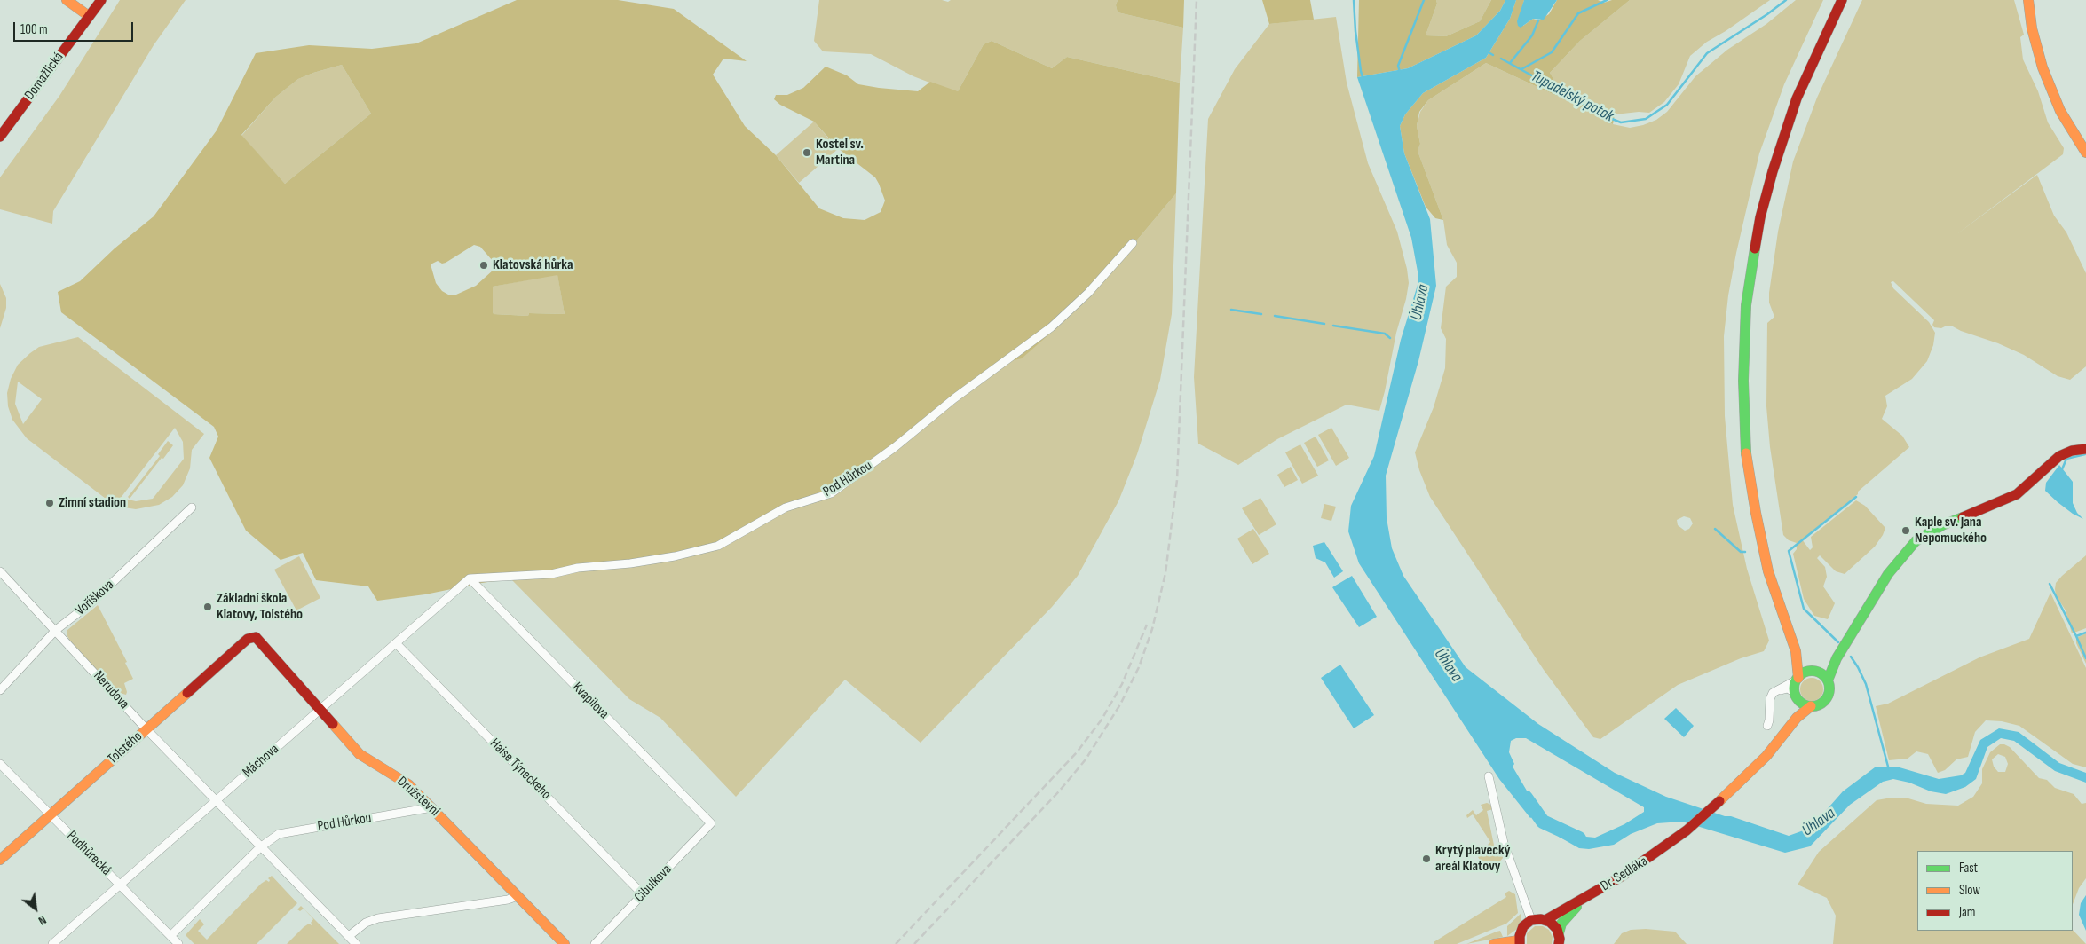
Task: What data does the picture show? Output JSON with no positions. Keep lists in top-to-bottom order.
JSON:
{
  "streets": {
    "main road": [
      "Domažlická",
      "Tolstého",
      "Družstevní",
      "Dr. Sedláka"
    ],
    "street": [
      "Pod Hůrkou",
      "Voříškova",
      "Nerudova",
      "Kvapilova",
      "Máchova",
      "Haise Týneckého",
      "Podhůrecká",
      "Cibulkova"
    ]
  },
  "crossings": [
    ["Pod Hůrkou", "Nerudova"],
    ["Pod Hůrkou", "Kvapilova"],
    ["Pod Hůrkou", "Máchova"],
    ["Pod Hůrkou", "Družstevní"],
    ["Pod Hůrkou", "Podhůrecká"],
    ["Voříškova", "Nerudova"],
    ["Nerudova", "Tolstého"],
    ["Nerudova", "Máchova"],
    ["Kvapilova", "Máchova"],
    ["Kvapilova", "Cibulkova"],
    ["Tolstého", "Družstevní"],
    ["Tolstého", "Podhůrecká"],
    ["Máchova", "Haise Týneckého"],
    ["Máchova", "Družstevní"],
    ["Máchova", "Podhůrecká"],
    ["Haise Týneckého", "Cibulkova"]
  ],
  "water": ["Tupadelský potok", "Úhlava"],
  "places": [
    "Kostel sv. Martina",
    "Klatovská hůrka",
    "Zimní stadion",
    "Kaple sv. Jana Nepomuckého",
    "Základní škola Klatovy, Tolstého",
    "Krytý plavecký areál Klatovy"
  ],
  "legend": ["Fast", "Slow", "Jam"],
  "scale_bar": "100 m",
  "north": "bottom right"
}
